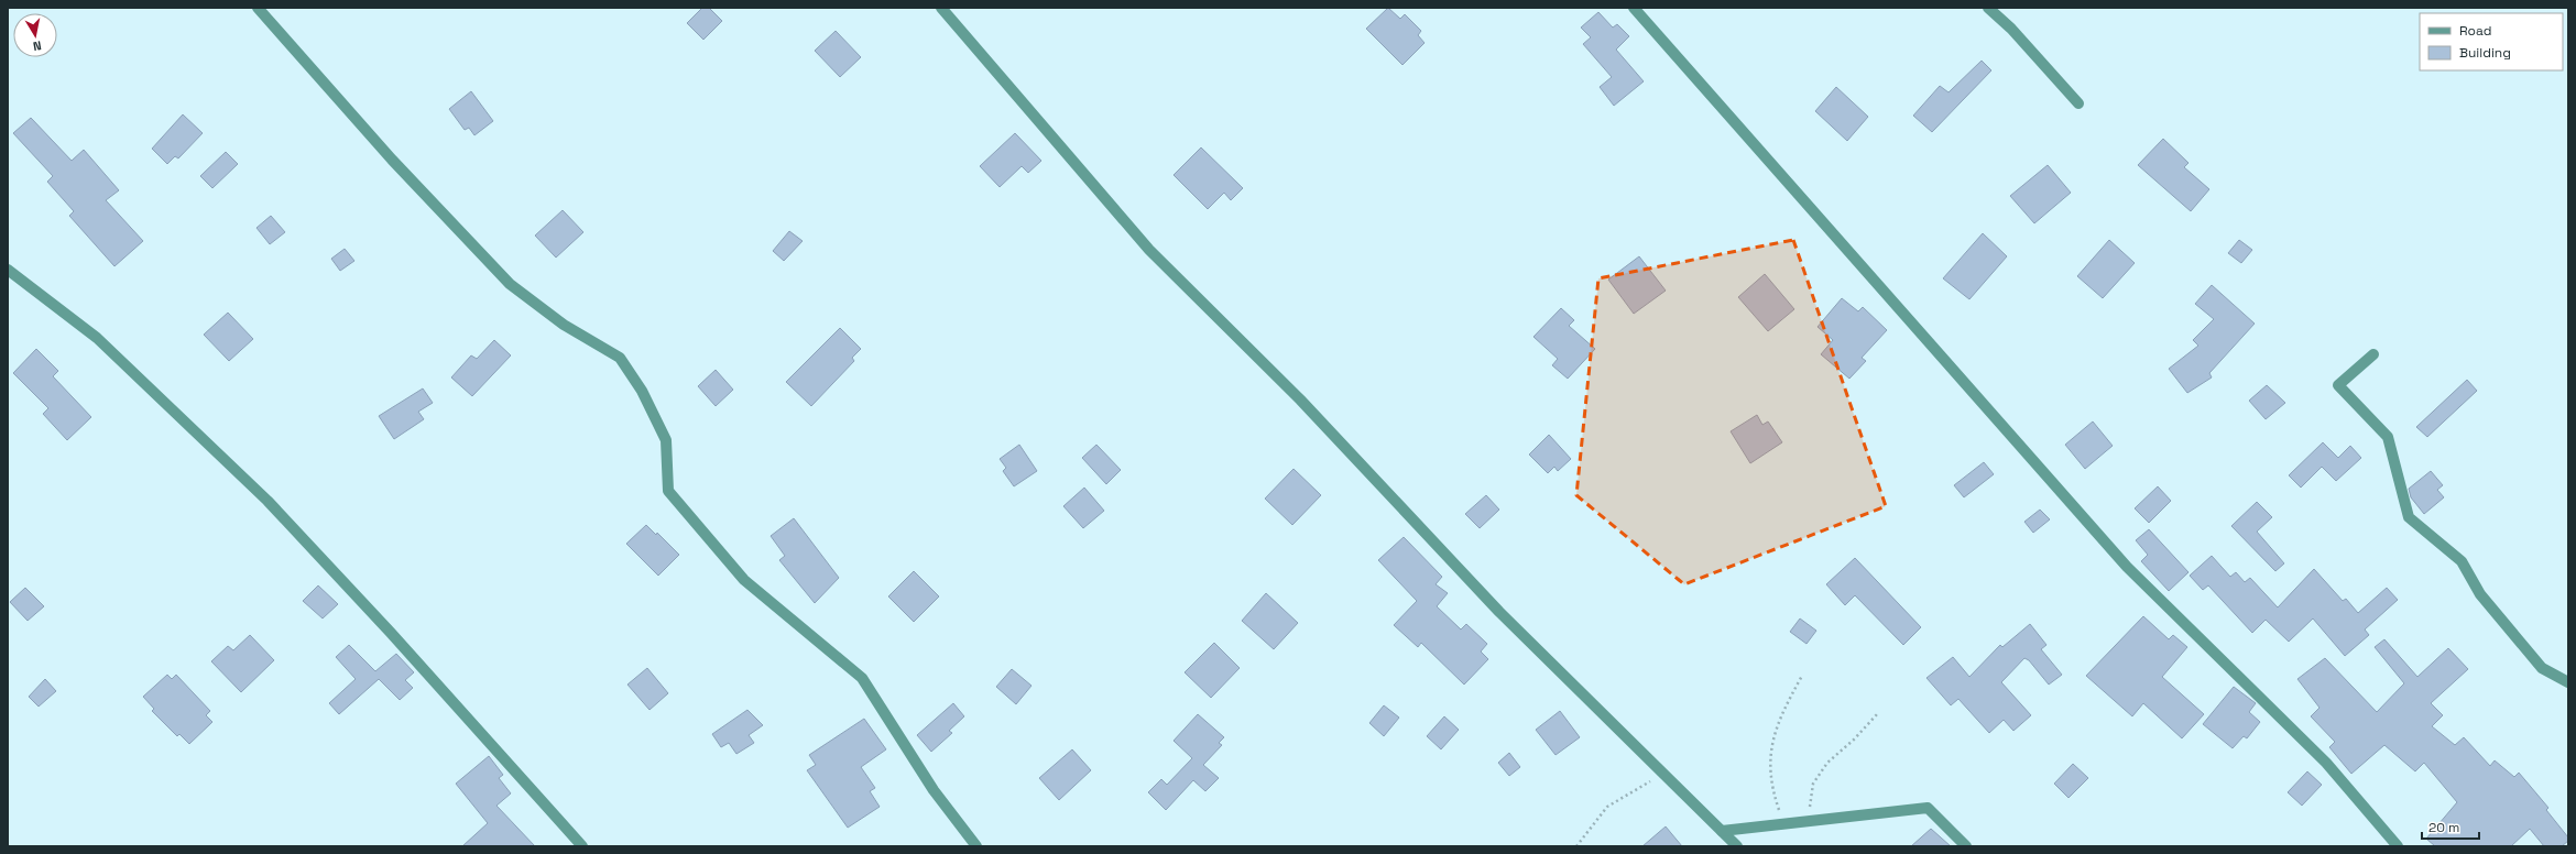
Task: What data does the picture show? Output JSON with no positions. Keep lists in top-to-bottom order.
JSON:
{
  "legend": ["Road", "Building"],
  "scale_bar": "20 m",
  "north": "bottom"
}
